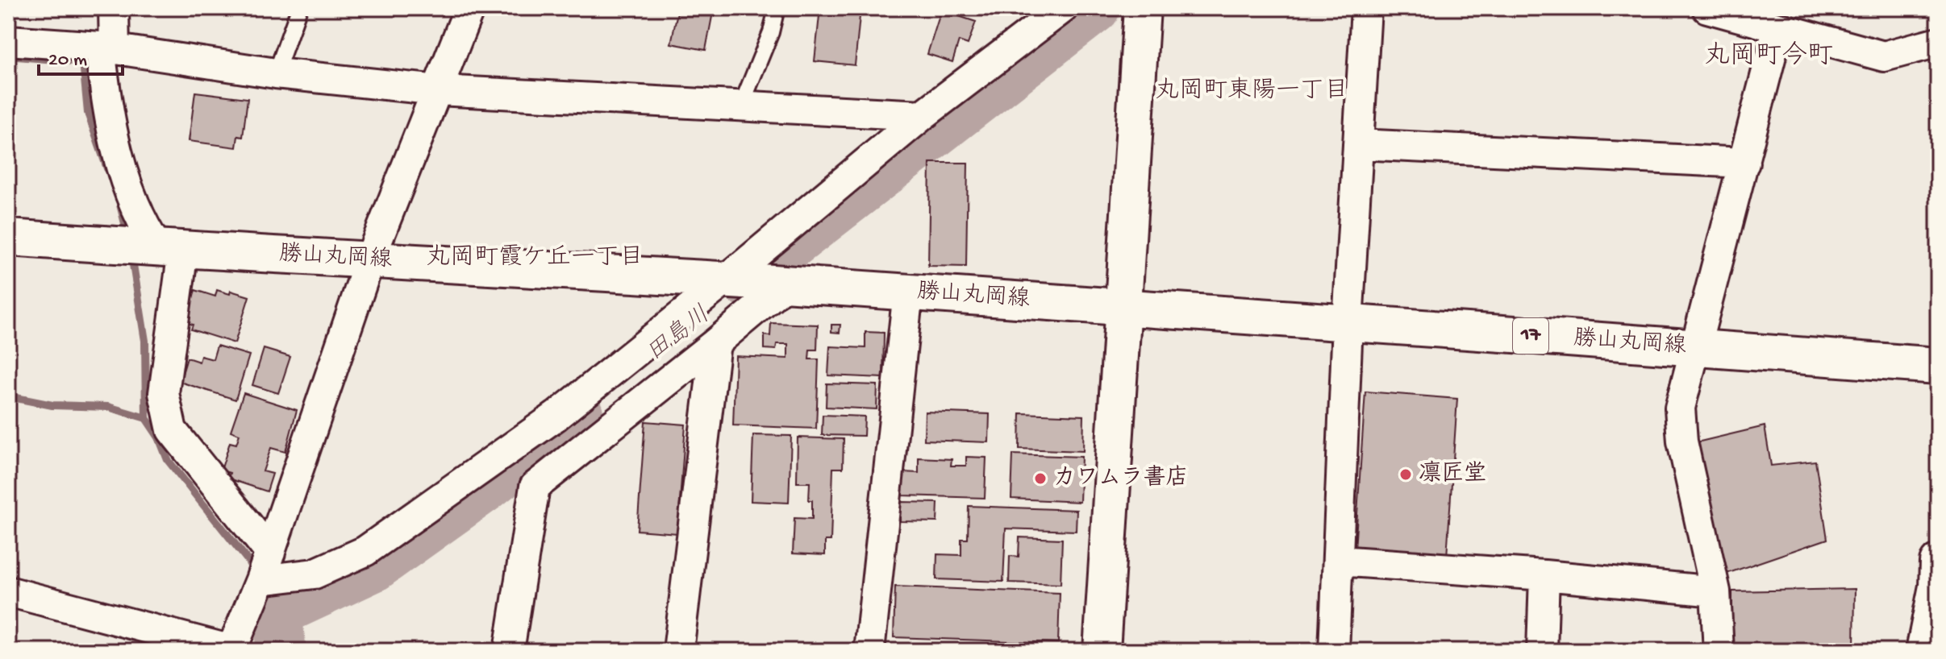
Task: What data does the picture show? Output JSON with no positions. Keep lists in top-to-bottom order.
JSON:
{
  "streets": {
    "main road": ["勝山丸岡線", "17"]
  },
  "districts": ["丸岡町今町", "丸岡町東陽一丁目", "丸岡町霞ケ丘一丁目"],
  "water": ["田島川"],
  "places": ["凛匠堂", "カワムラ書店"],
  "scale_bar": "20 m"
}
